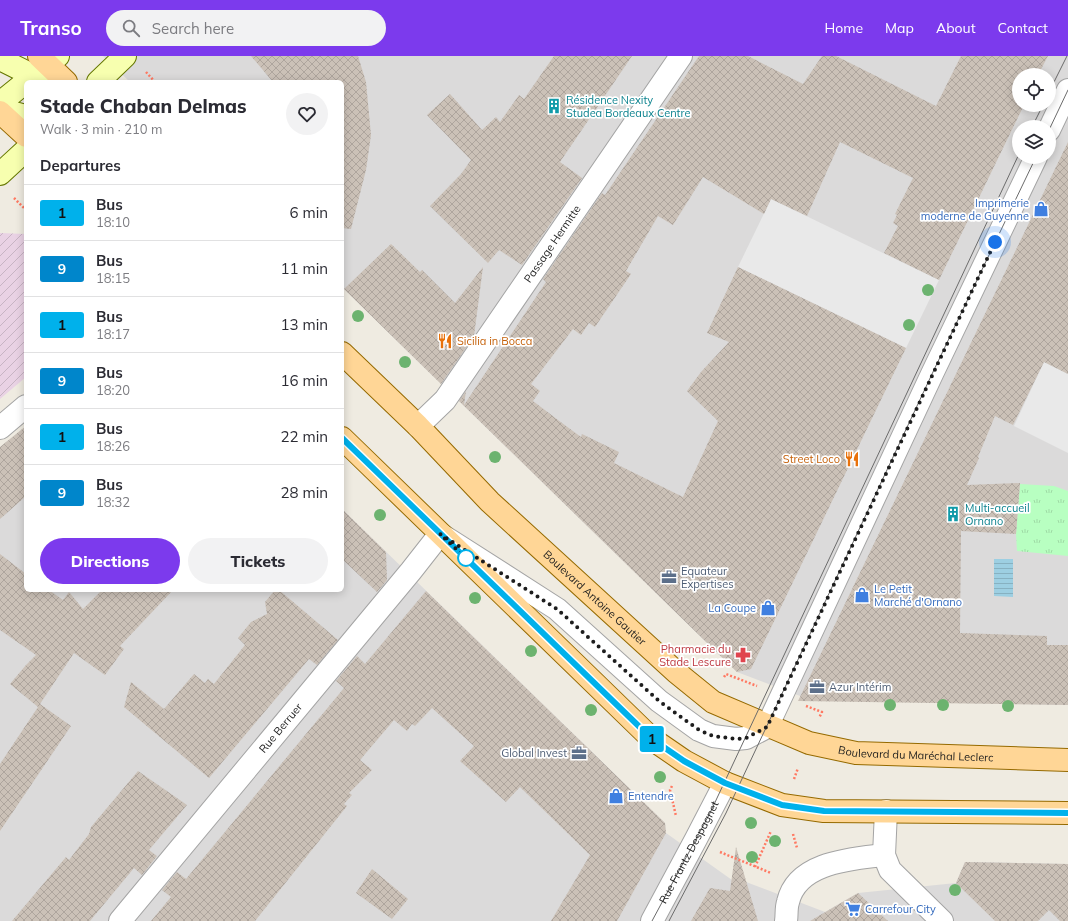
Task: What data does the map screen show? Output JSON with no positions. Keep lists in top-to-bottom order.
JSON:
{
  "streets": {
    "main road": ["Boulevard Antoine Gautier", "Boulevard du Maréchal Leclerc"],
    "street": ["Passage Hermitte", "Rue Berruer", "Rue Frantz Despagnet"]
  },
  "crossings": [
    ["Passage Hermitte", "Boulevard Antoine Gautier"],
    ["Boulevard Antoine Gautier", "Boulevard du Maréchal Leclerc"]
  ],
  "places": {
    "building": ["Résidence Nexity Studea Bordeaux Centre", "Multi-accueil Ornano"],
    "shop": [
      "Imprimerie moderne de Guyenne",
      "Le Petit Marché d'Ornano",
      "La Coupe",
      "Entendre"
    ],
    "restaurant": ["Sicilia in Bocca", "Street Loco"],
    "office": ["Equateur Expertises", "Azur Intérim", "Global Invest"],
    "pharmacy": ["Pharmacie du Stade Lescure"],
    "supermarket": ["Carrefour City"]
  },
  "lines": ["bus line 1"],
  "page": {
    "header": "Transo",
    "search": "Search here",
    "nav": [
      "Home",
      "Map",
      "About",
      "Contact"
    ],
    "on_map": "1",
    "heading": [
      ["Stade Chaban Delmas", "Walk · 3 min · 210 m"],
      "Departures"
    ],
    "list": [
      {
        "mark": "1",
        "name": "Bus",
        "note": "18:10",
        "value": "6 min"
      },
      {
        "mark": "9",
        "name": "Bus",
        "note": "18:15",
        "value": "11 min"
      },
      {
        "mark": "1",
        "name": "Bus",
        "note": "18:17",
        "value": "13 min"
      },
      {
        "mark": "9",
        "name": "Bus",
        "note": "18:20",
        "value": "16 min"
      },
      {
        "mark": "1",
        "name": "Bus",
        "note": "18:26",
        "value": "22 min"
      },
      {
        "mark": "9",
        "name": "Bus",
        "note": "18:32",
        "value": "28 min"
      }
    ],
    "buttons": ["Directions", "Tickets"]
  }
}
